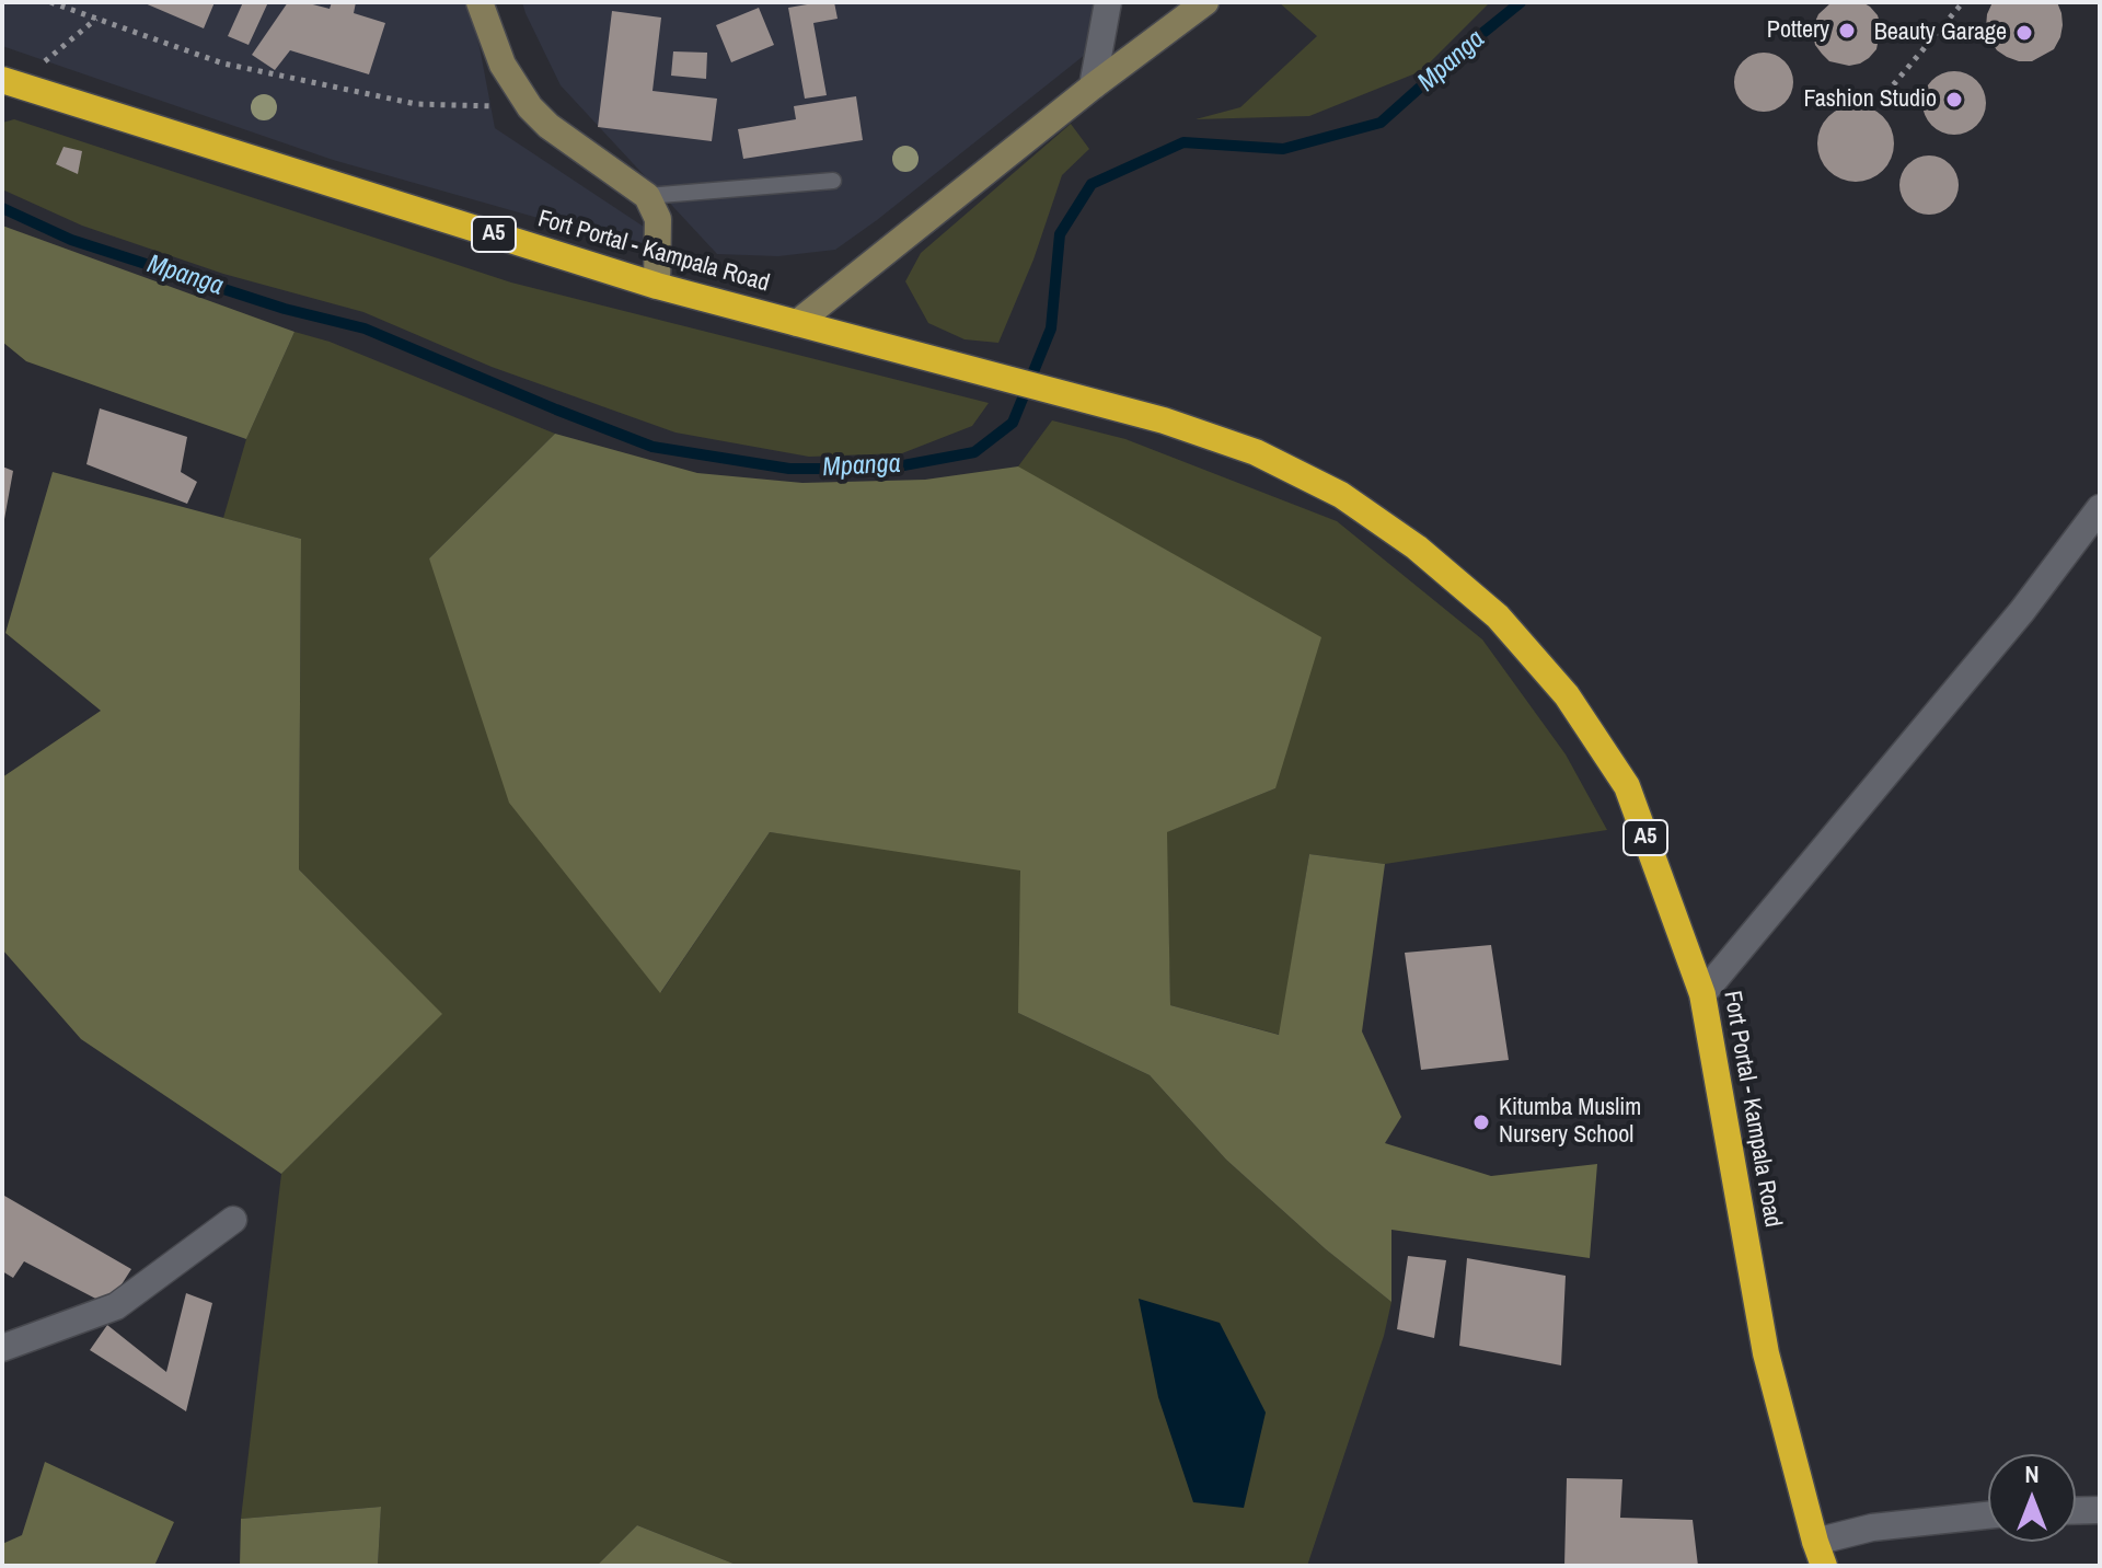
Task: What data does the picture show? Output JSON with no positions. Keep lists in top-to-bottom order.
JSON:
{
  "streets": {
    "highway": ["A5", "Fort Portal - Kampala Road"]
  },
  "water": ["Mpanga"],
  "places": [
    "Pottery",
    "Beauty Garage",
    "Fashion Studio",
    "Kitumba Muslim Nursery School"
  ],
  "north": "top"
}
